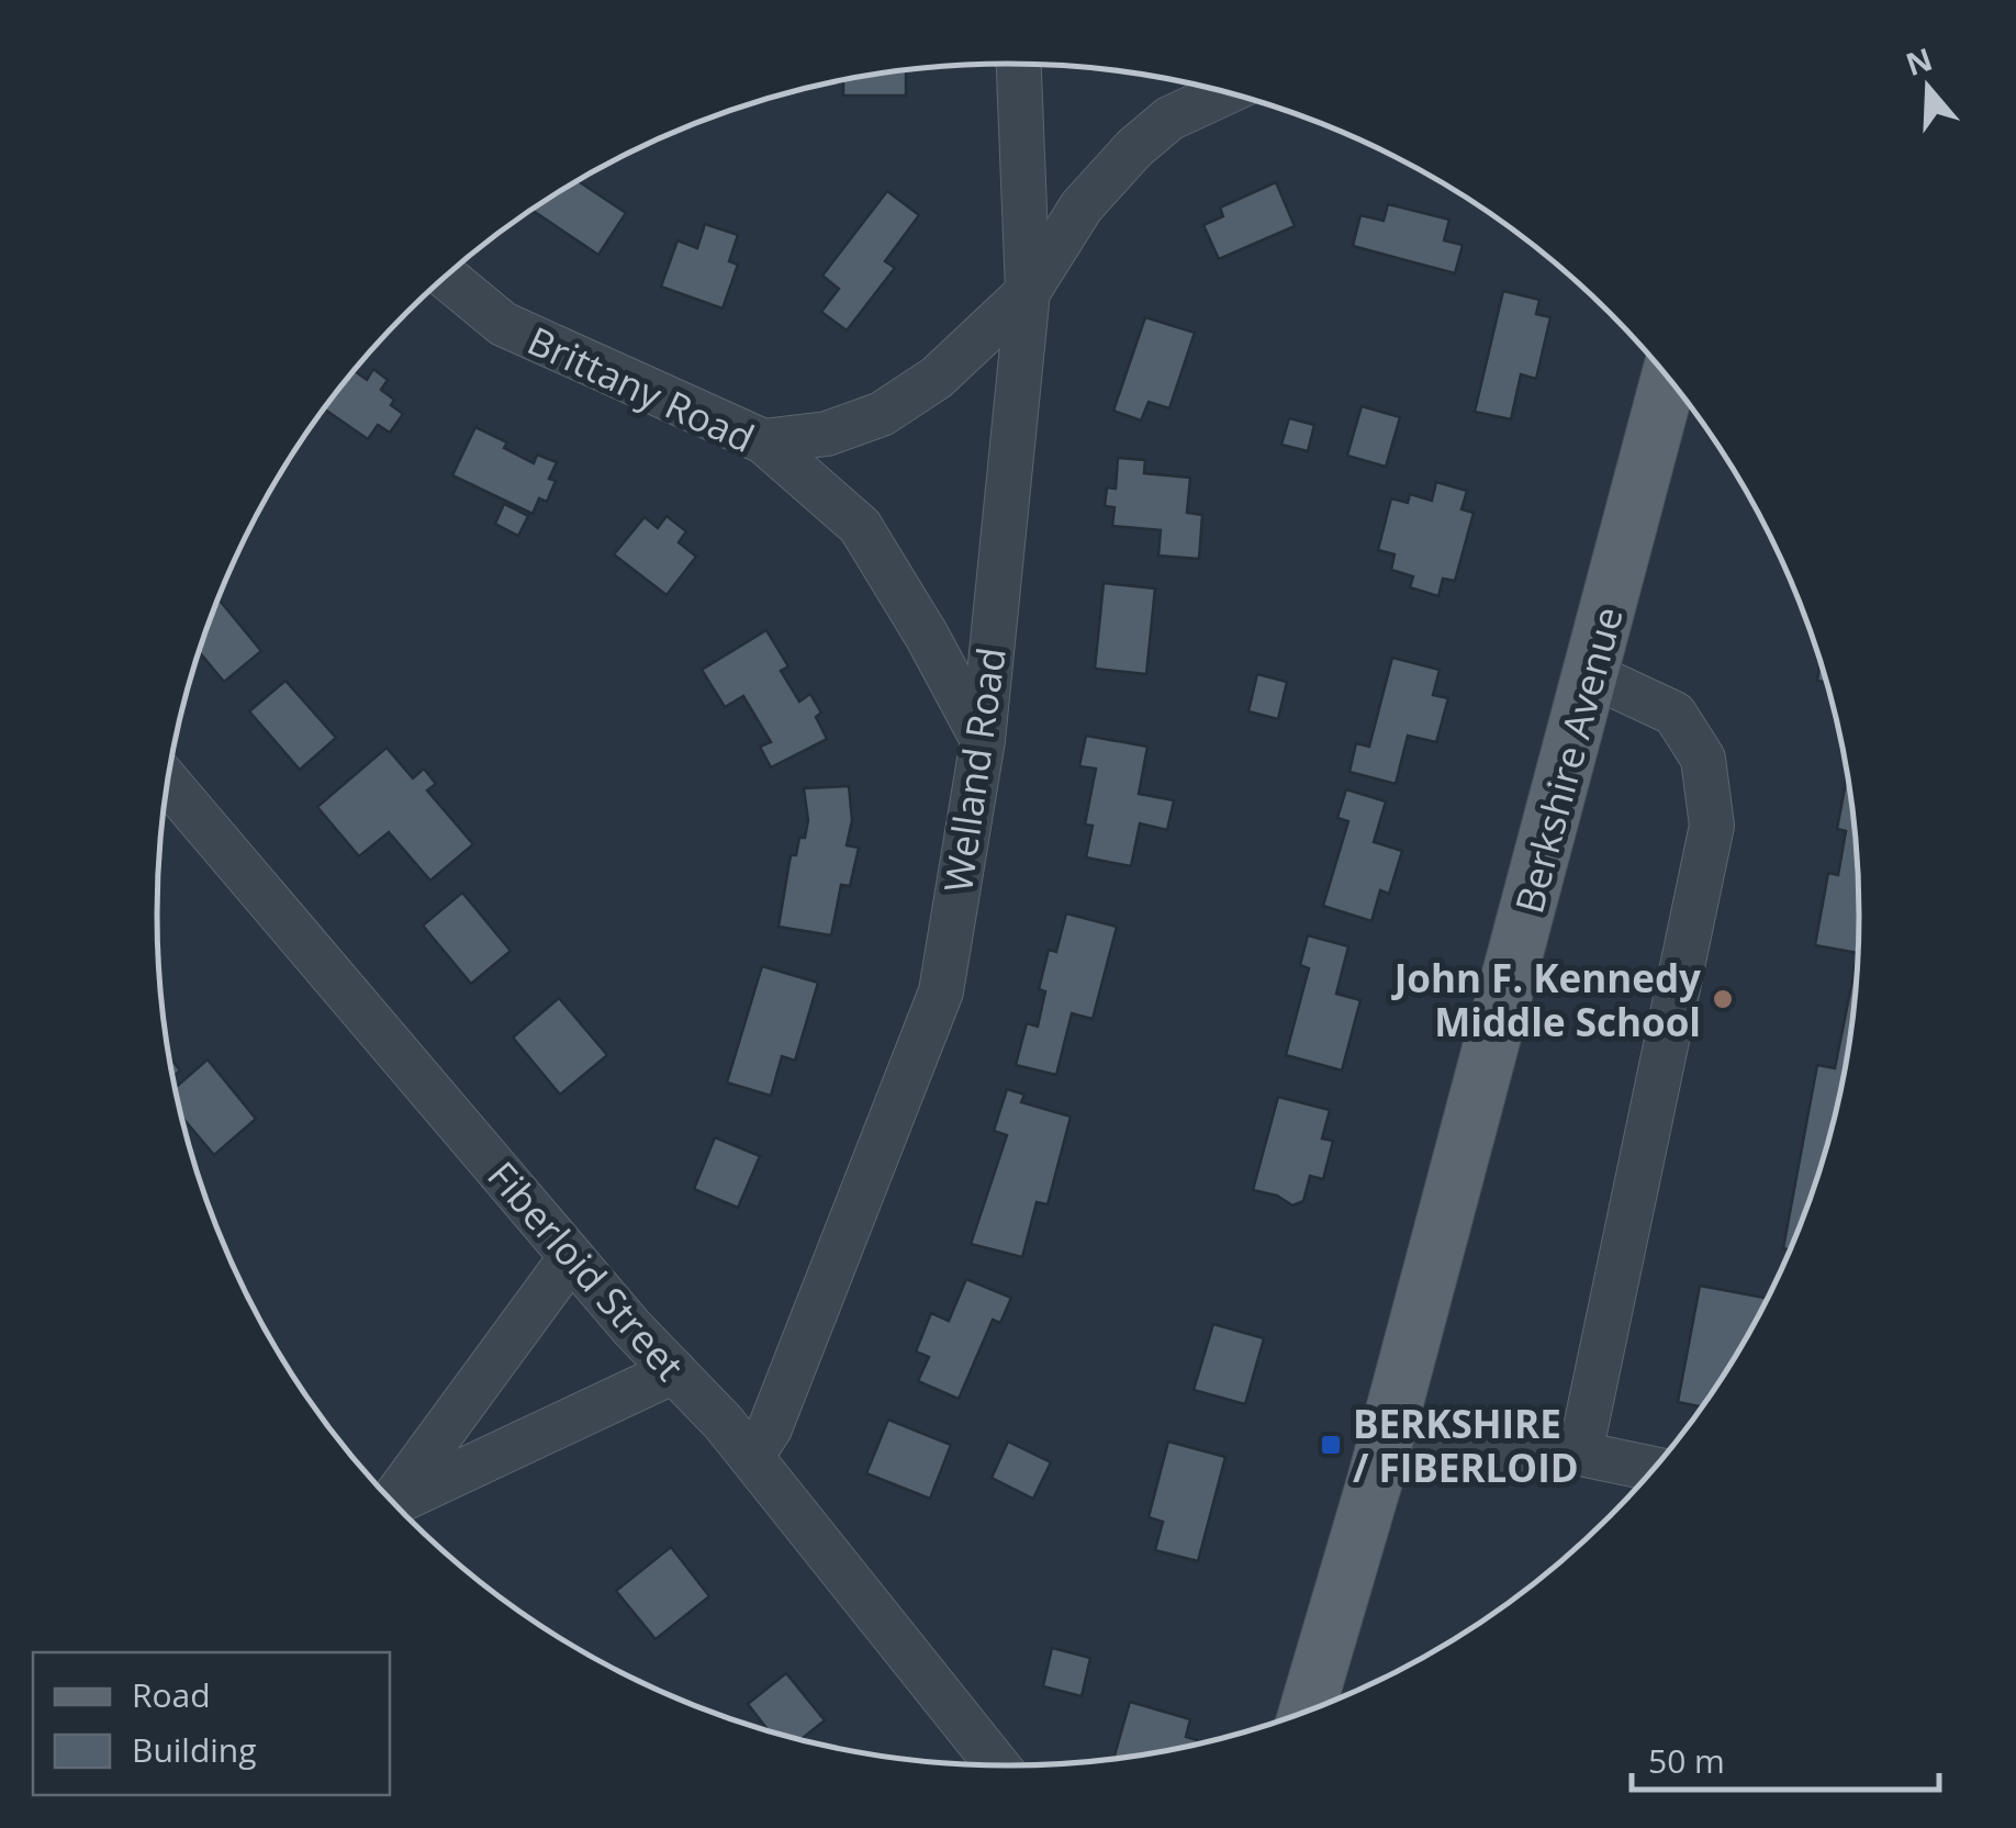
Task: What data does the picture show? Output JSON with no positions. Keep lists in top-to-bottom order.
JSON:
{
  "streets": {
    "main road": ["Berkshire Avenue"],
    "street": ["Brittany Road", "Welland Road", "Fiberloid Street"]
  },
  "crossings": [
    ["Brittany Road", "Welland Road"],
    ["Welland Road", "Fiberloid Street"]
  ],
  "places": {
    "other": ["John F. Kennedy Middle School"],
    "transit": ["BERKSHIRE / FIBERLOID"]
  },
  "legend": ["Road", "Building"],
  "scale_bar": "50 m",
  "north": "top"
}
